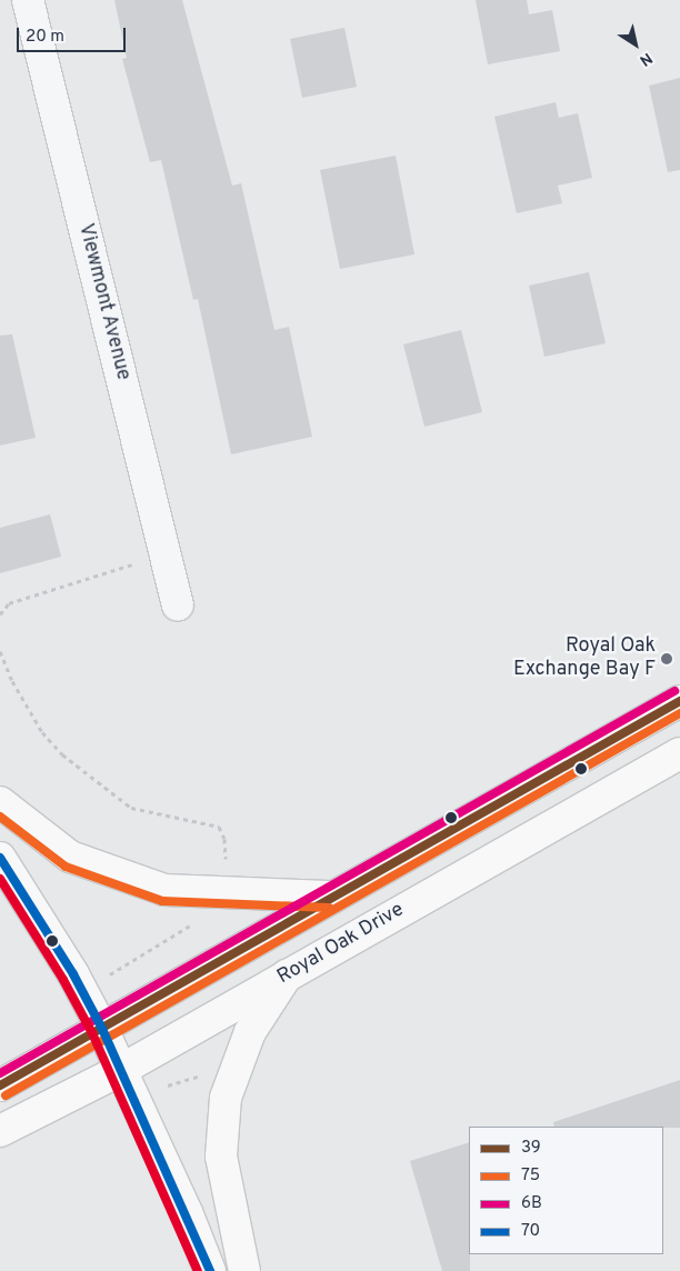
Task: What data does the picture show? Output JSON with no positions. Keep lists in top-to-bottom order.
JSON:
{
  "streets": {
    "main road": ["Royal Oak Drive"],
    "street": ["Viewmont Avenue"]
  },
  "places": ["Royal Oak Exchange Bay F"],
  "lines": [
    "transit line 6B",
    "transit line 39",
    "transit line 75",
    "transit line 70"
  ],
  "legend": [
    "39",
    "75",
    "6B",
    "70"
  ],
  "scale_bar": "20 m",
  "north": "bottom right"
}
